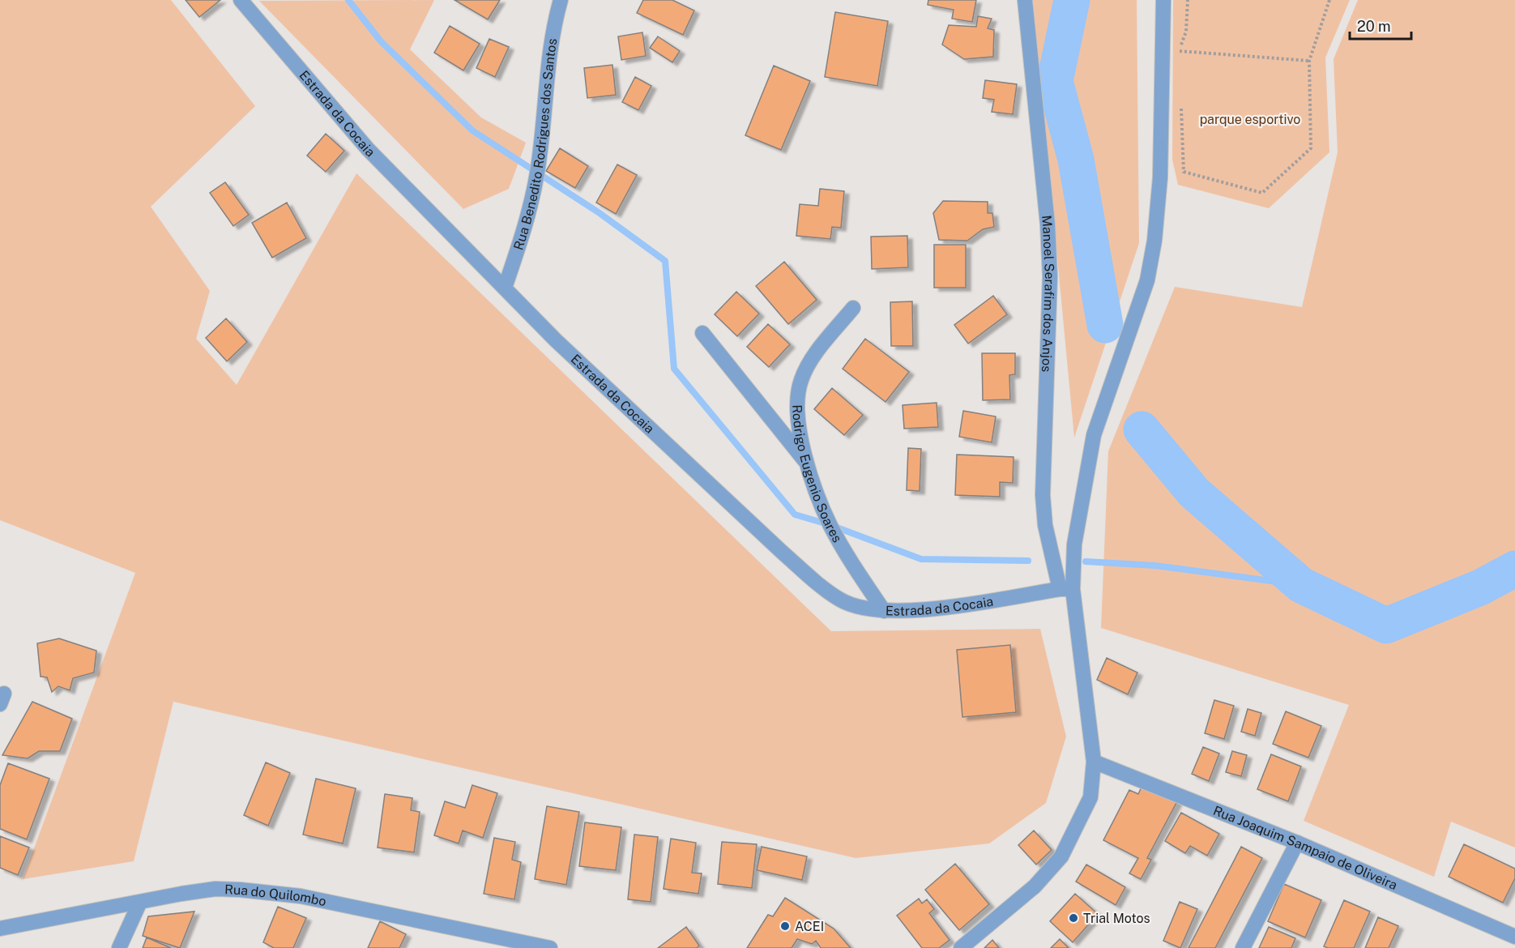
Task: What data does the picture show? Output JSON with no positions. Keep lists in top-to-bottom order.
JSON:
{
  "streets": {
    "street": [
      "Estrada da Cocaia",
      "Rua Benedito Rodrigues dos Santos",
      "Manoel Serafim dos Anjos",
      "Rodrigo Eugenio Soares",
      "Rua Joaquim Sampaio de Oliveira",
      "Rua do Quilombo"
    ]
  },
  "crossings": [
    ["Estrada da Cocaia", "Rua Benedito Rodrigues dos Santos"],
    ["Estrada da Cocaia", "Manoel Serafim dos Anjos"],
    ["Estrada da Cocaia", "Rodrigo Eugenio Soares"]
  ],
  "parks": ["parque esportivo"],
  "places": ["Trial Motos", "ACEI"],
  "scale_bar": "20 m"
}
